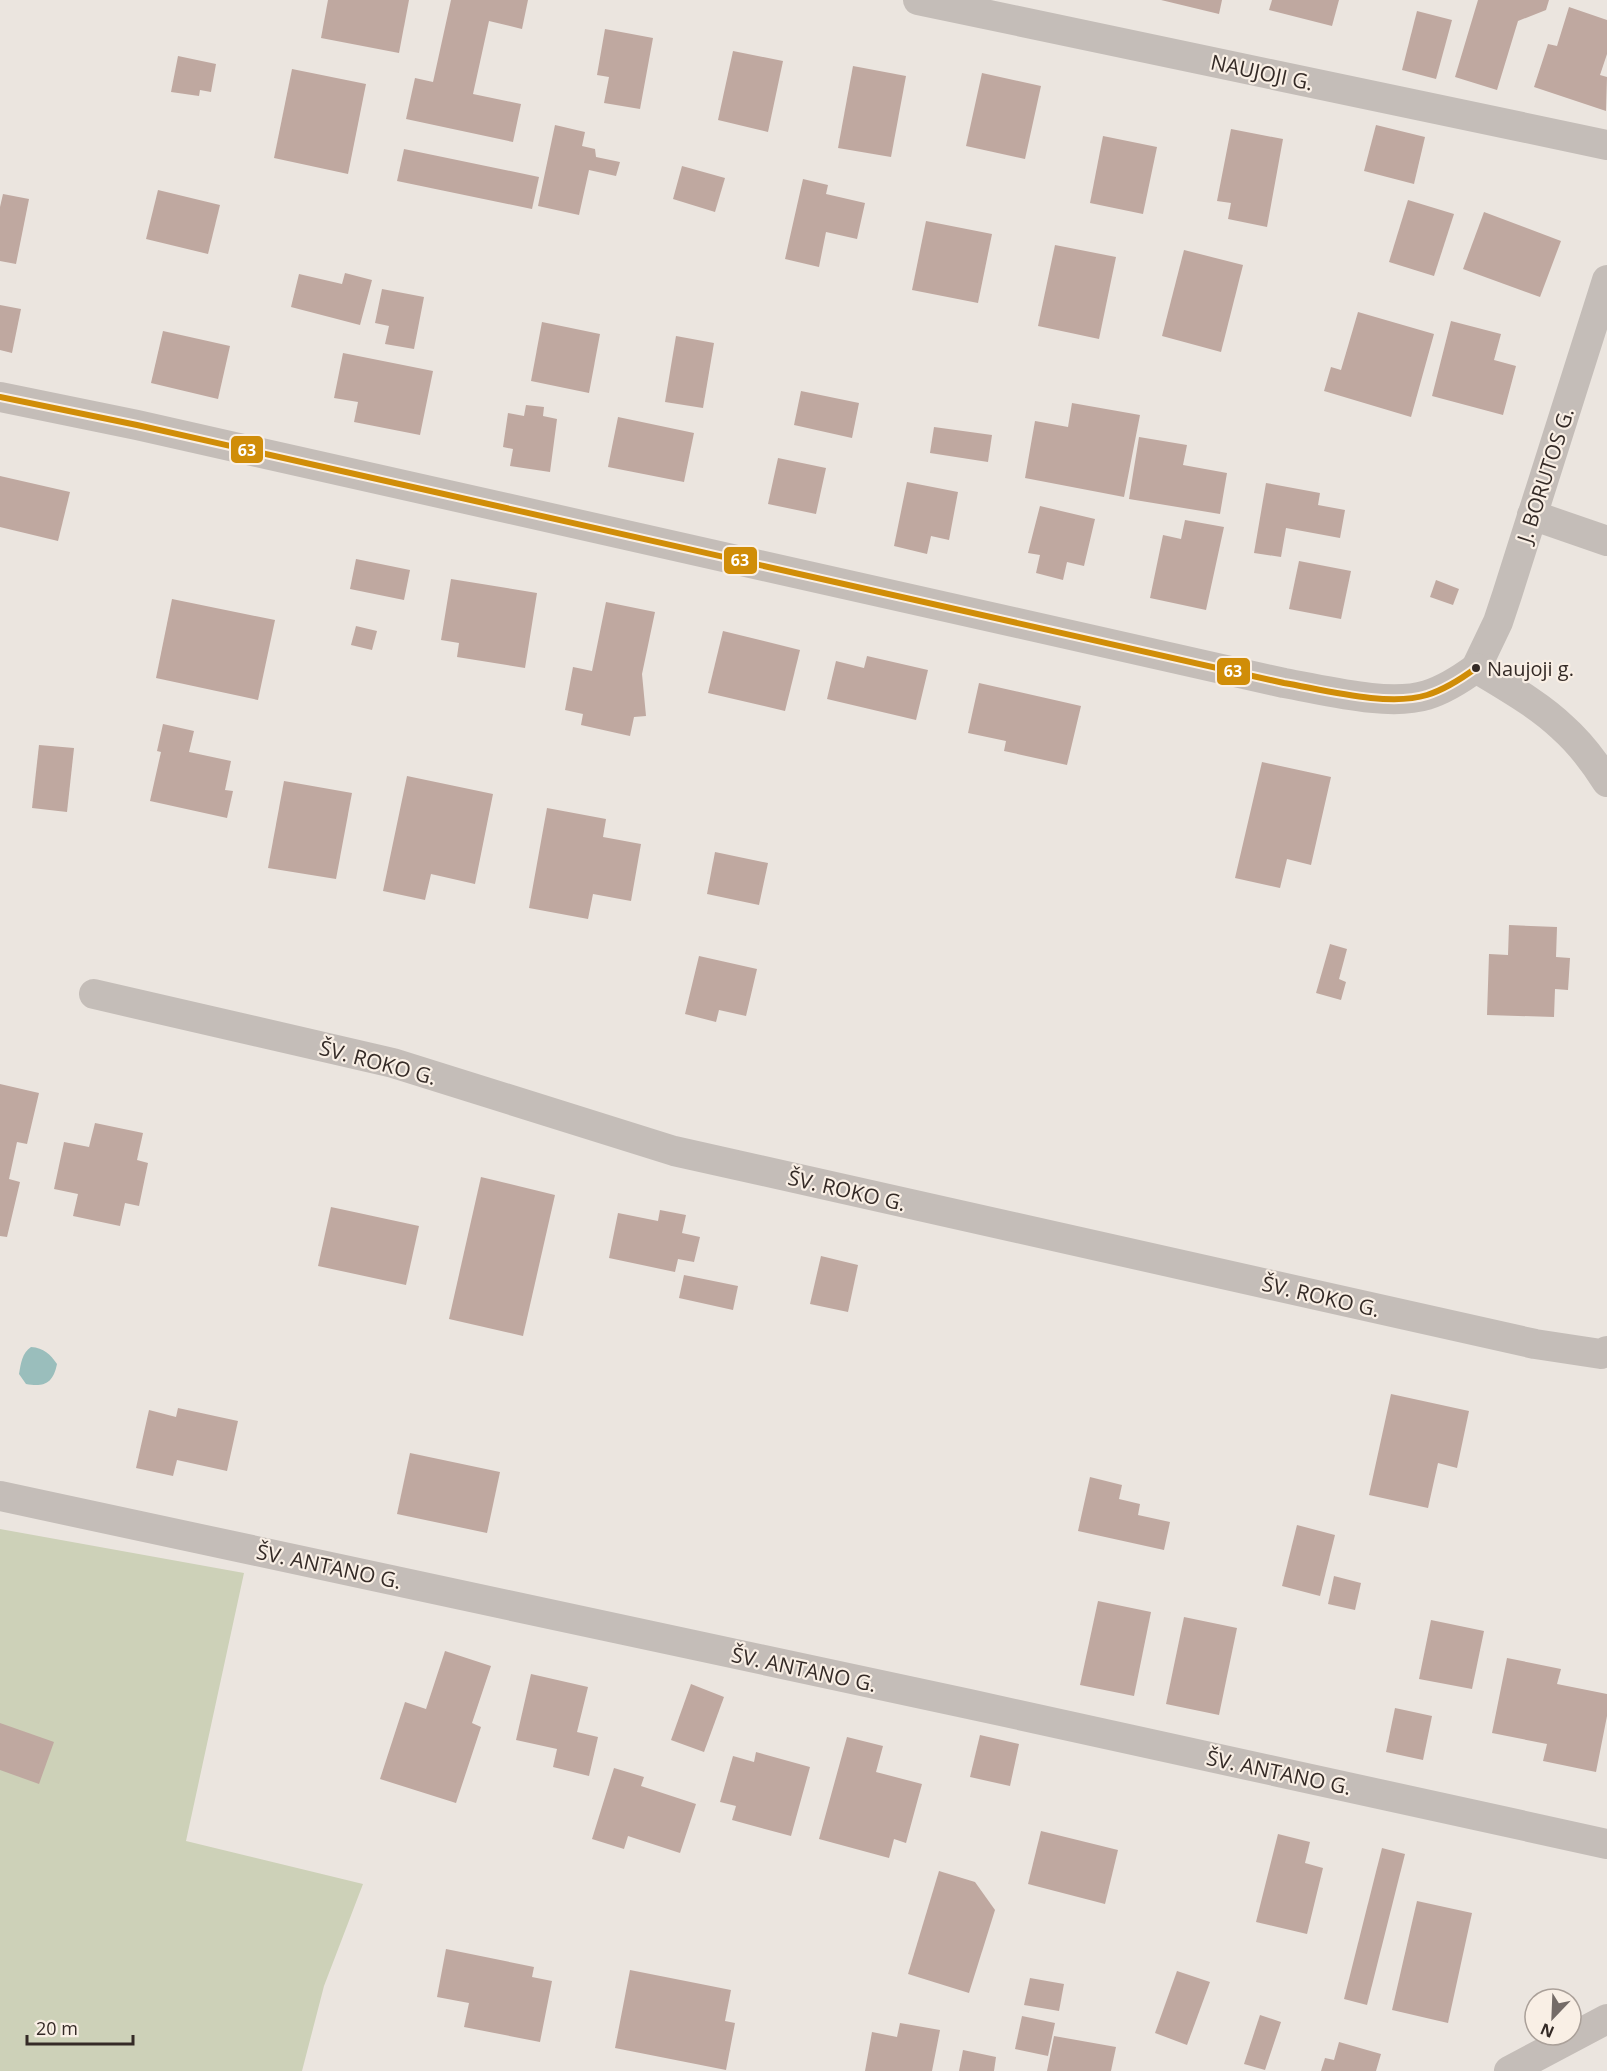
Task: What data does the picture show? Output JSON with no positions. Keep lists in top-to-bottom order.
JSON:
{
  "streets": {
    "street": [
      "NAUJOJI G.",
      "J. BORUTOS G.",
      "ŠV. ROKO G.",
      "ŠV. ANTANO G."
    ]
  },
  "places": ["Naujoji g."],
  "lines": ["transit line 63"],
  "scale_bar": "20 m",
  "north": "bottom left"
}
